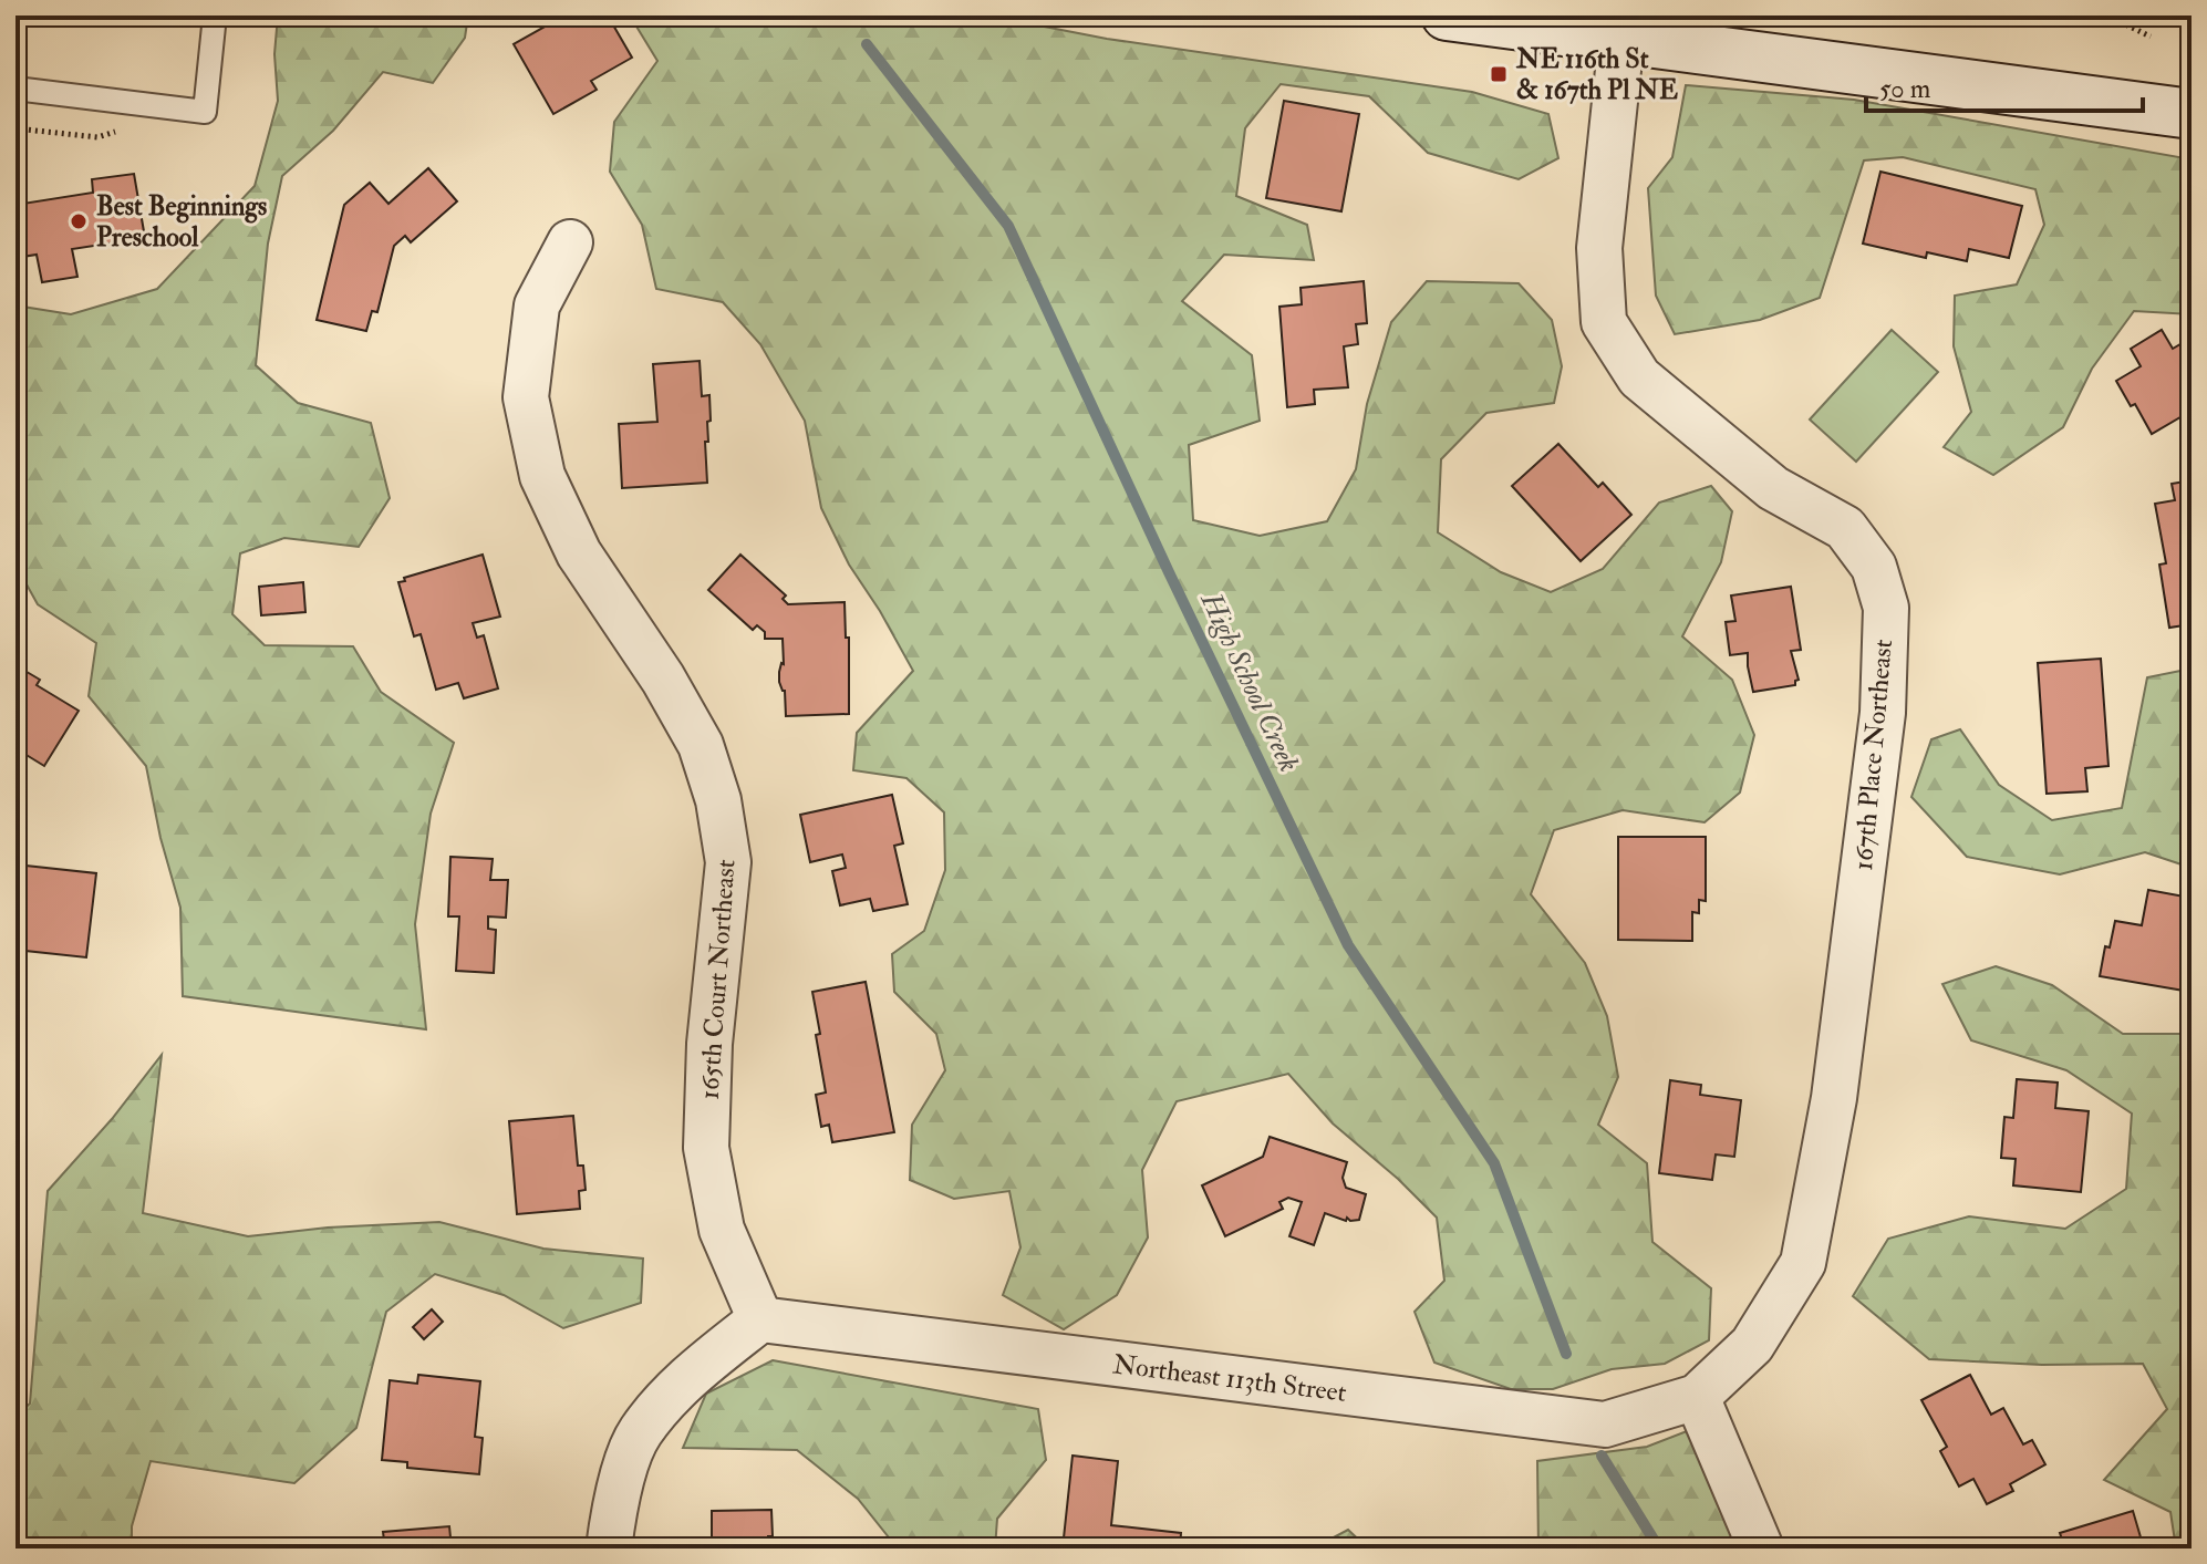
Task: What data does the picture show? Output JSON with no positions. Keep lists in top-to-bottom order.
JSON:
{
  "streets": {
    "street": ["167th Place Northeast", "165th Court Northeast", "Northeast 113th Street"]
  },
  "crossings": [
    ["167th Place Northeast", "Northeast 113th Street"],
    ["165th Court Northeast", "Northeast 113th Street"]
  ],
  "water": ["High School Creek"],
  "places": {
    "transit": ["NE 116th St & 167th Pl NE"],
    "other": ["Best Beginnings Preschool"]
  },
  "scale_bar": "50 m"
}
